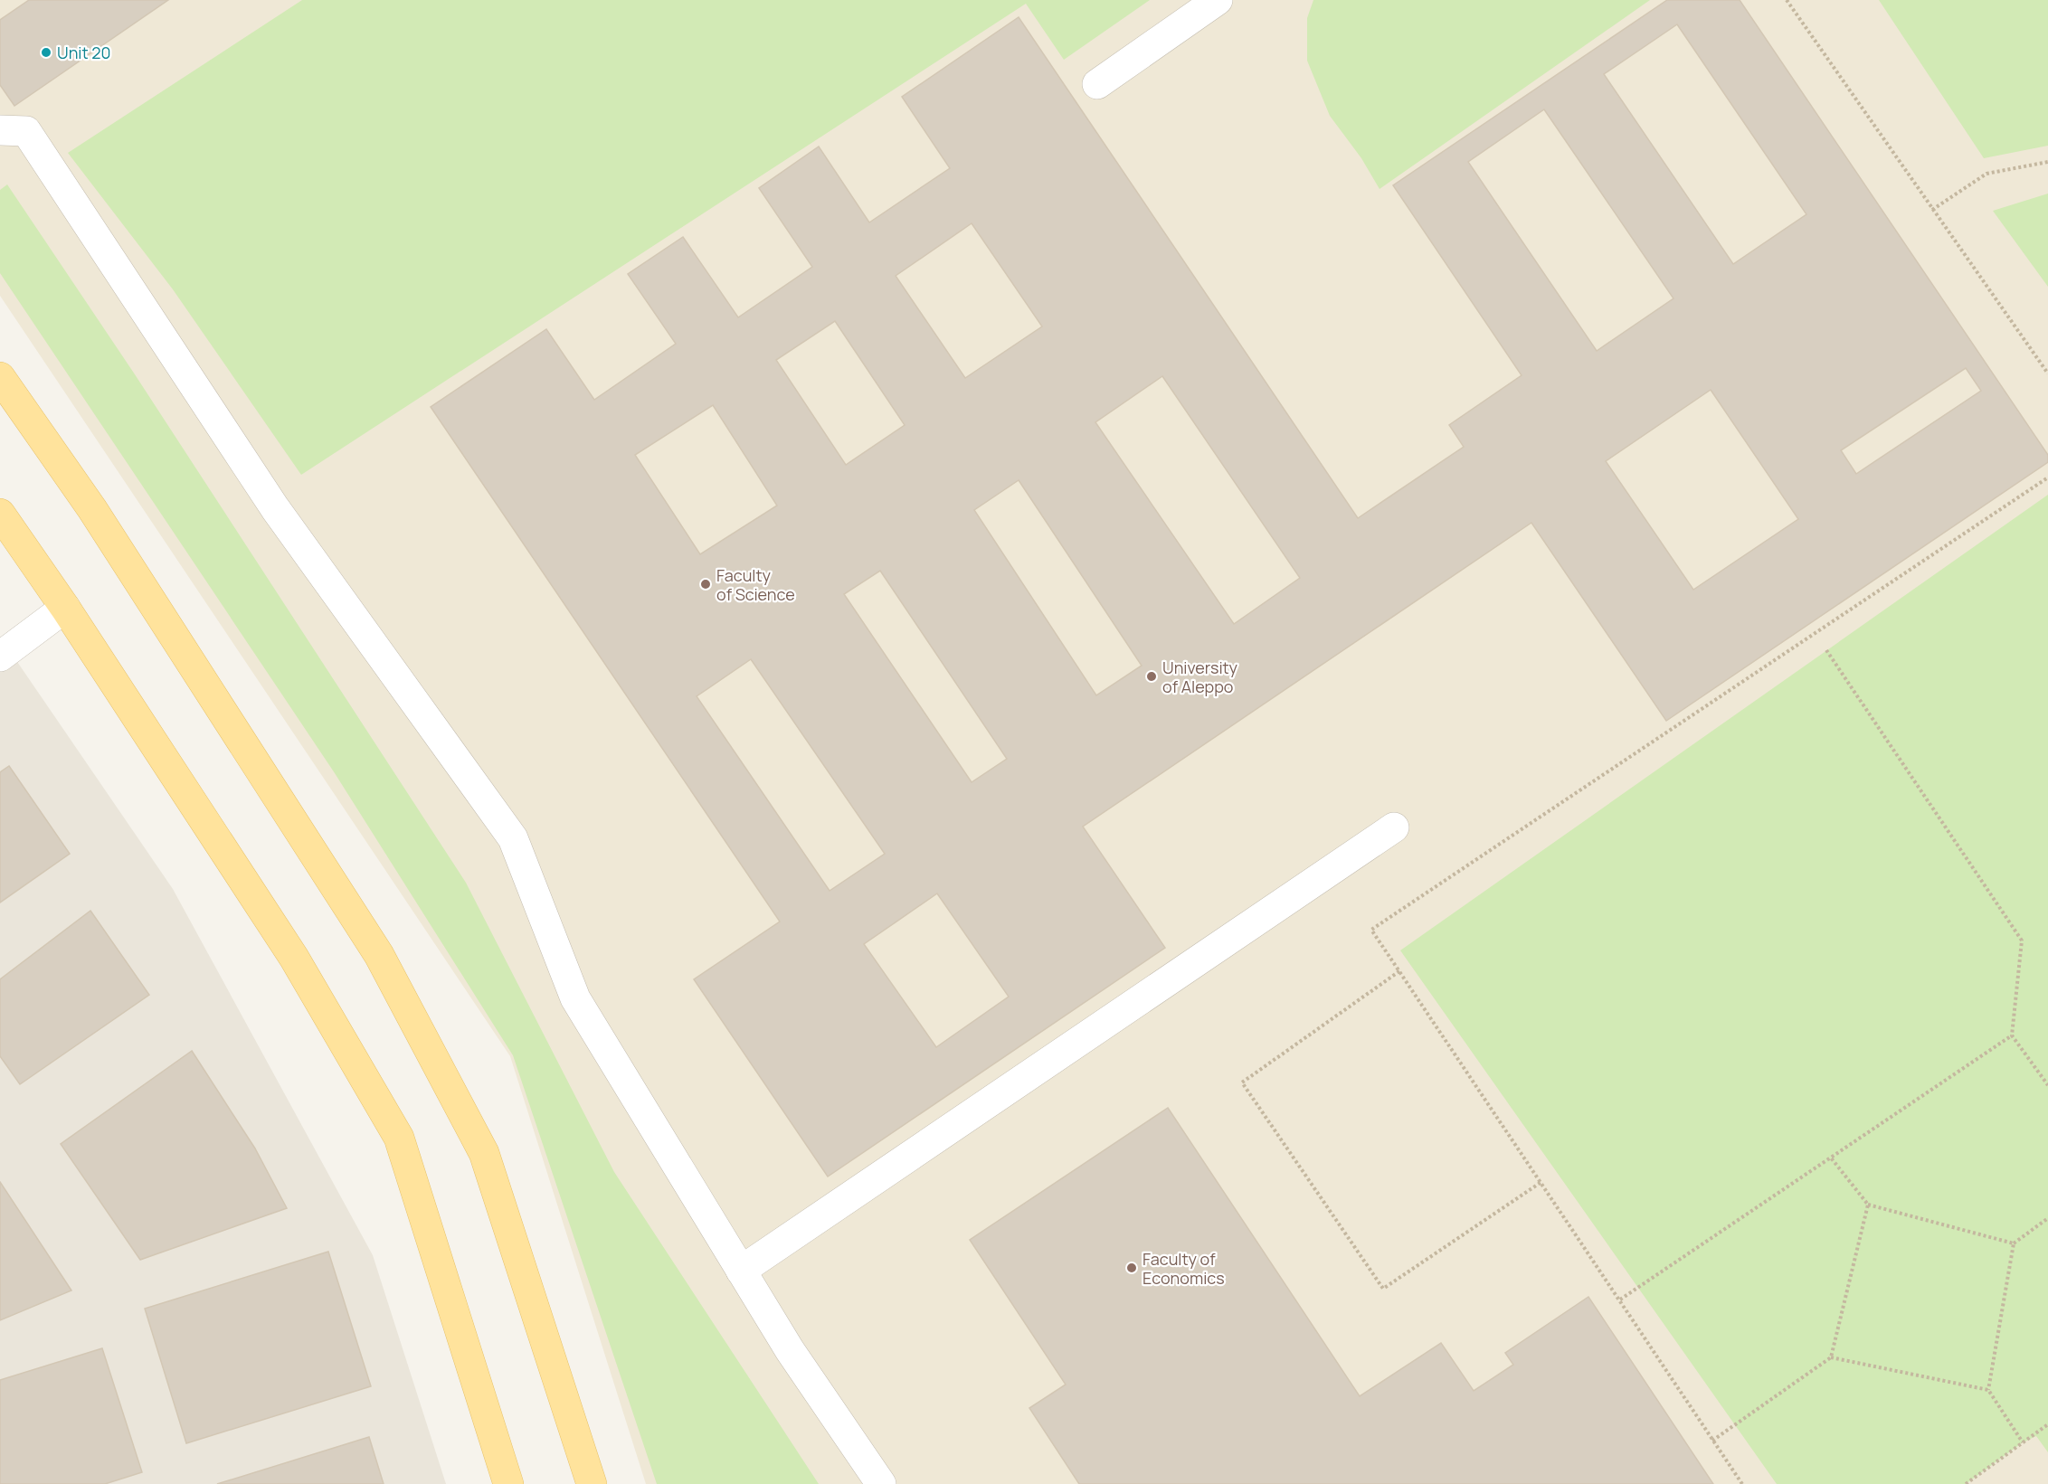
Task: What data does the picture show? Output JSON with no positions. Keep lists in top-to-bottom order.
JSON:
{
  "places": [
    "Unit 20",
    "Faculty of Science",
    "University of Aleppo",
    "Faculty of Economics"
  ]
}
